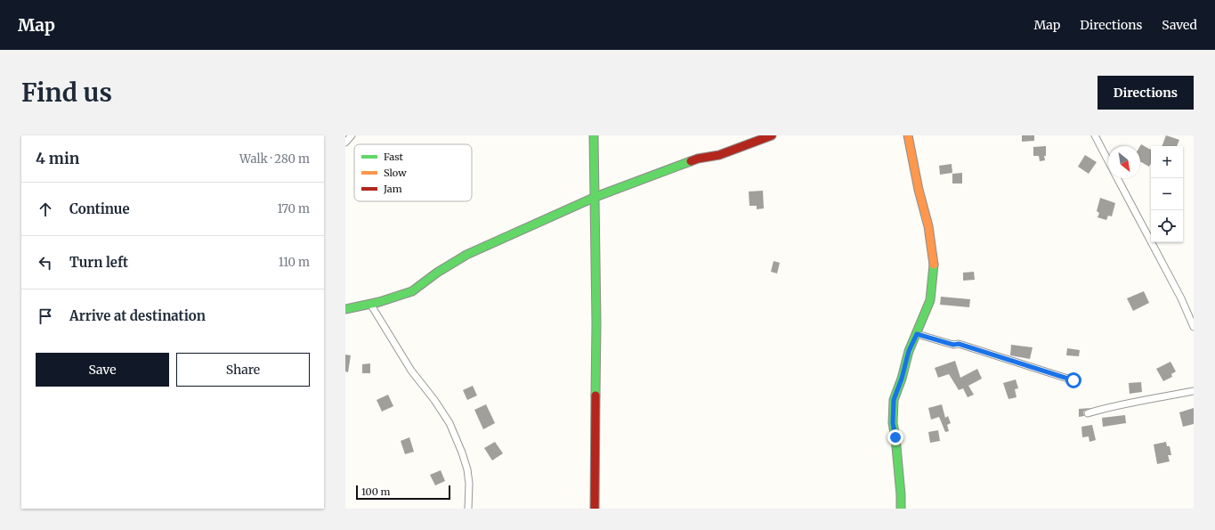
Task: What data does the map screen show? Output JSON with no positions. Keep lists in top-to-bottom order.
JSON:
{
  "legend": ["Fast", "Slow", "Jam"],
  "scale_bar": "100 m",
  "north": "bottom right",
  "page": {
    "header": "Map",
    "nav": ["Map", "Directions", "Saved"],
    "buttons": [
      "Directions",
      ["Save", "Share"]
    ],
    "title": "Find us",
    "heading": ["4 min", "Walk · 280 m"],
    "map_buttons": ["+", "−"],
    "list": [
      ["Continue", "170 m"],
      ["Turn left", "110 m"],
      "Arrive at destination"
    ],
    "scale": "100 m"
  }
}
